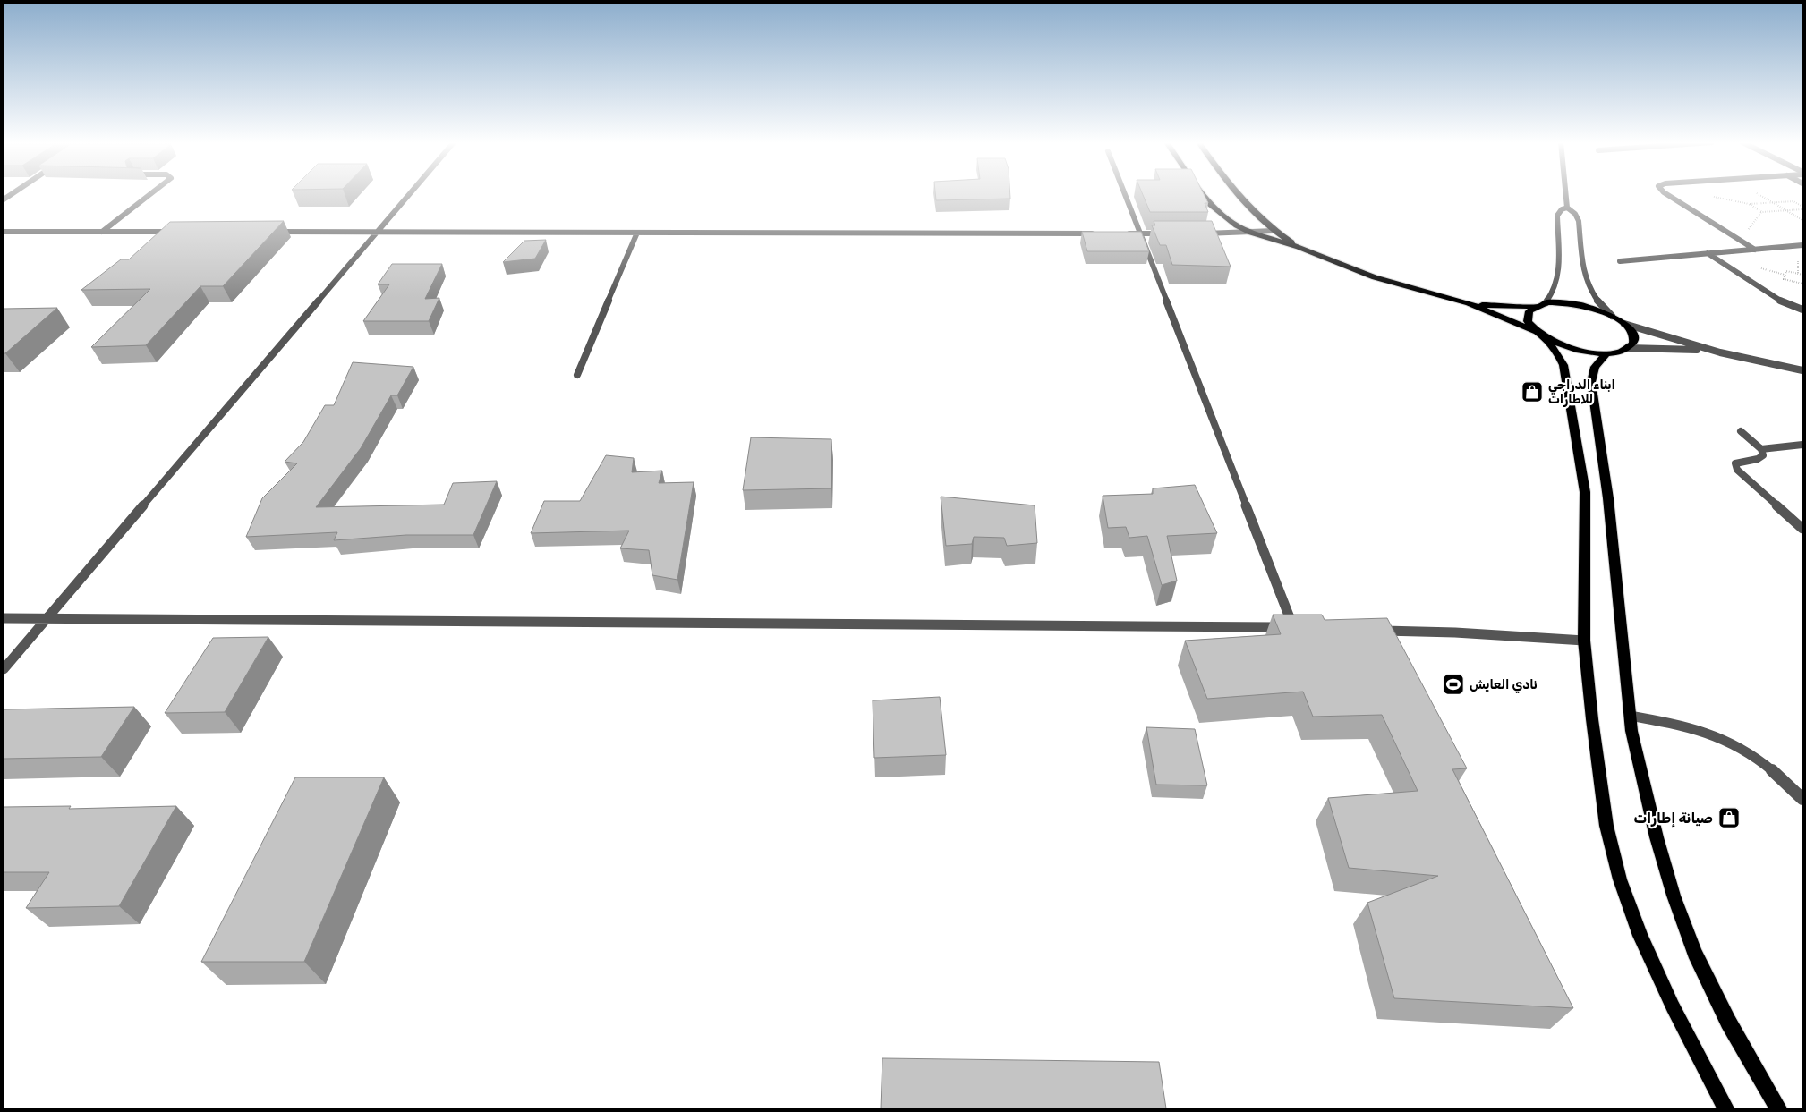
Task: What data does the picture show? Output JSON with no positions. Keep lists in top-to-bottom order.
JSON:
{
  "places": {
    "shop": ["ابناء الدراجي للاطارات", "صيانة إطارات"],
    "sports": ["نادي العايش"]
  }
}
